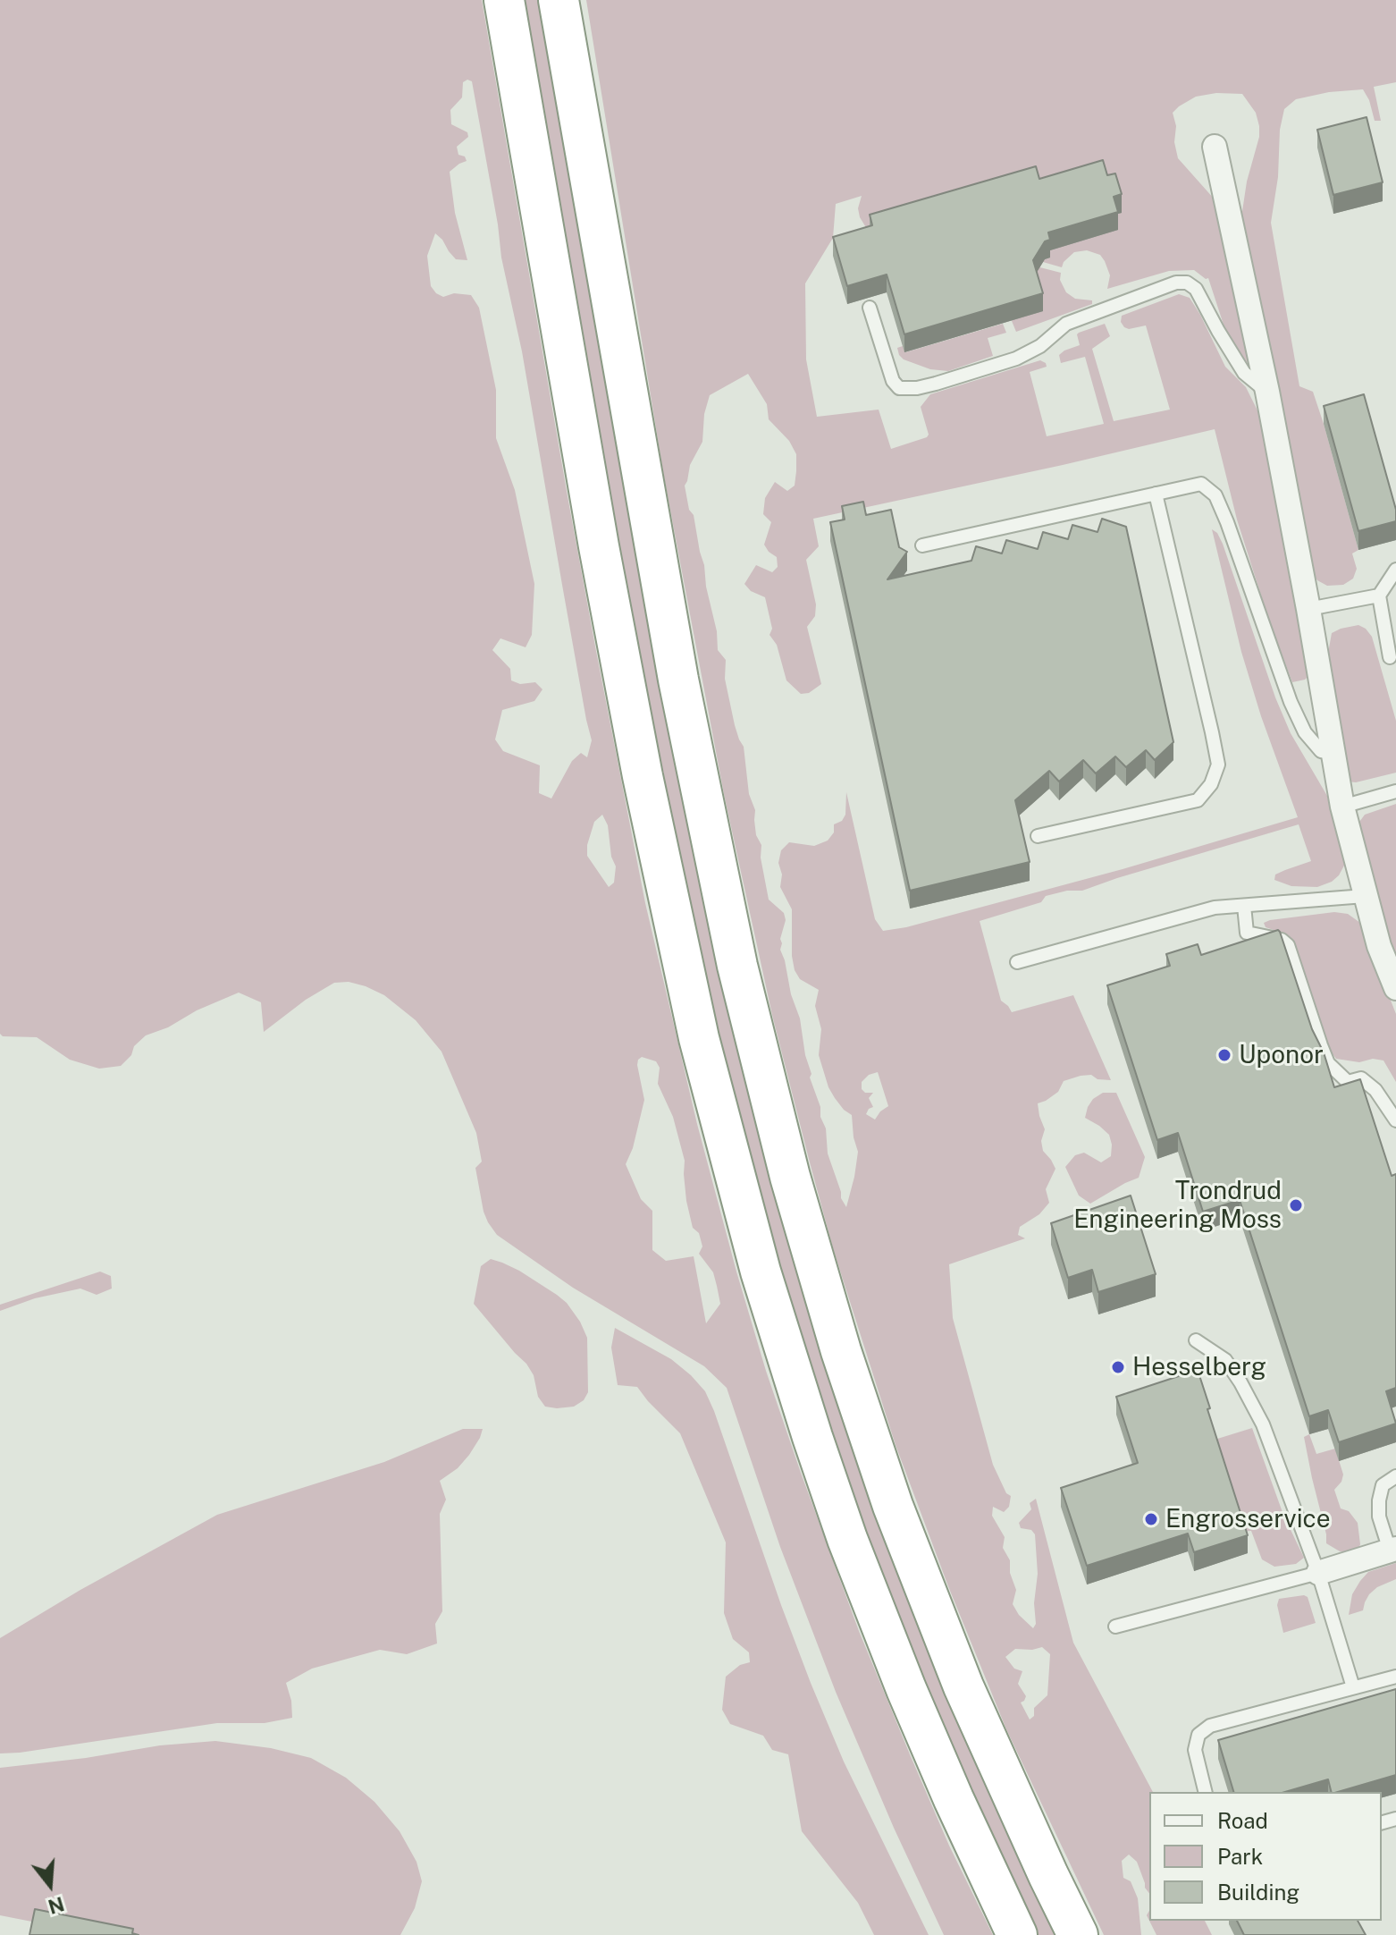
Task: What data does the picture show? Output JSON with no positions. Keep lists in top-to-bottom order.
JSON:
{
  "places": [
    "Uponor",
    "Trondrud Engineering Moss",
    "Hesselberg",
    "Engrosservice"
  ],
  "legend": ["Road", "Park", "Building"],
  "north": "bottom"
}
